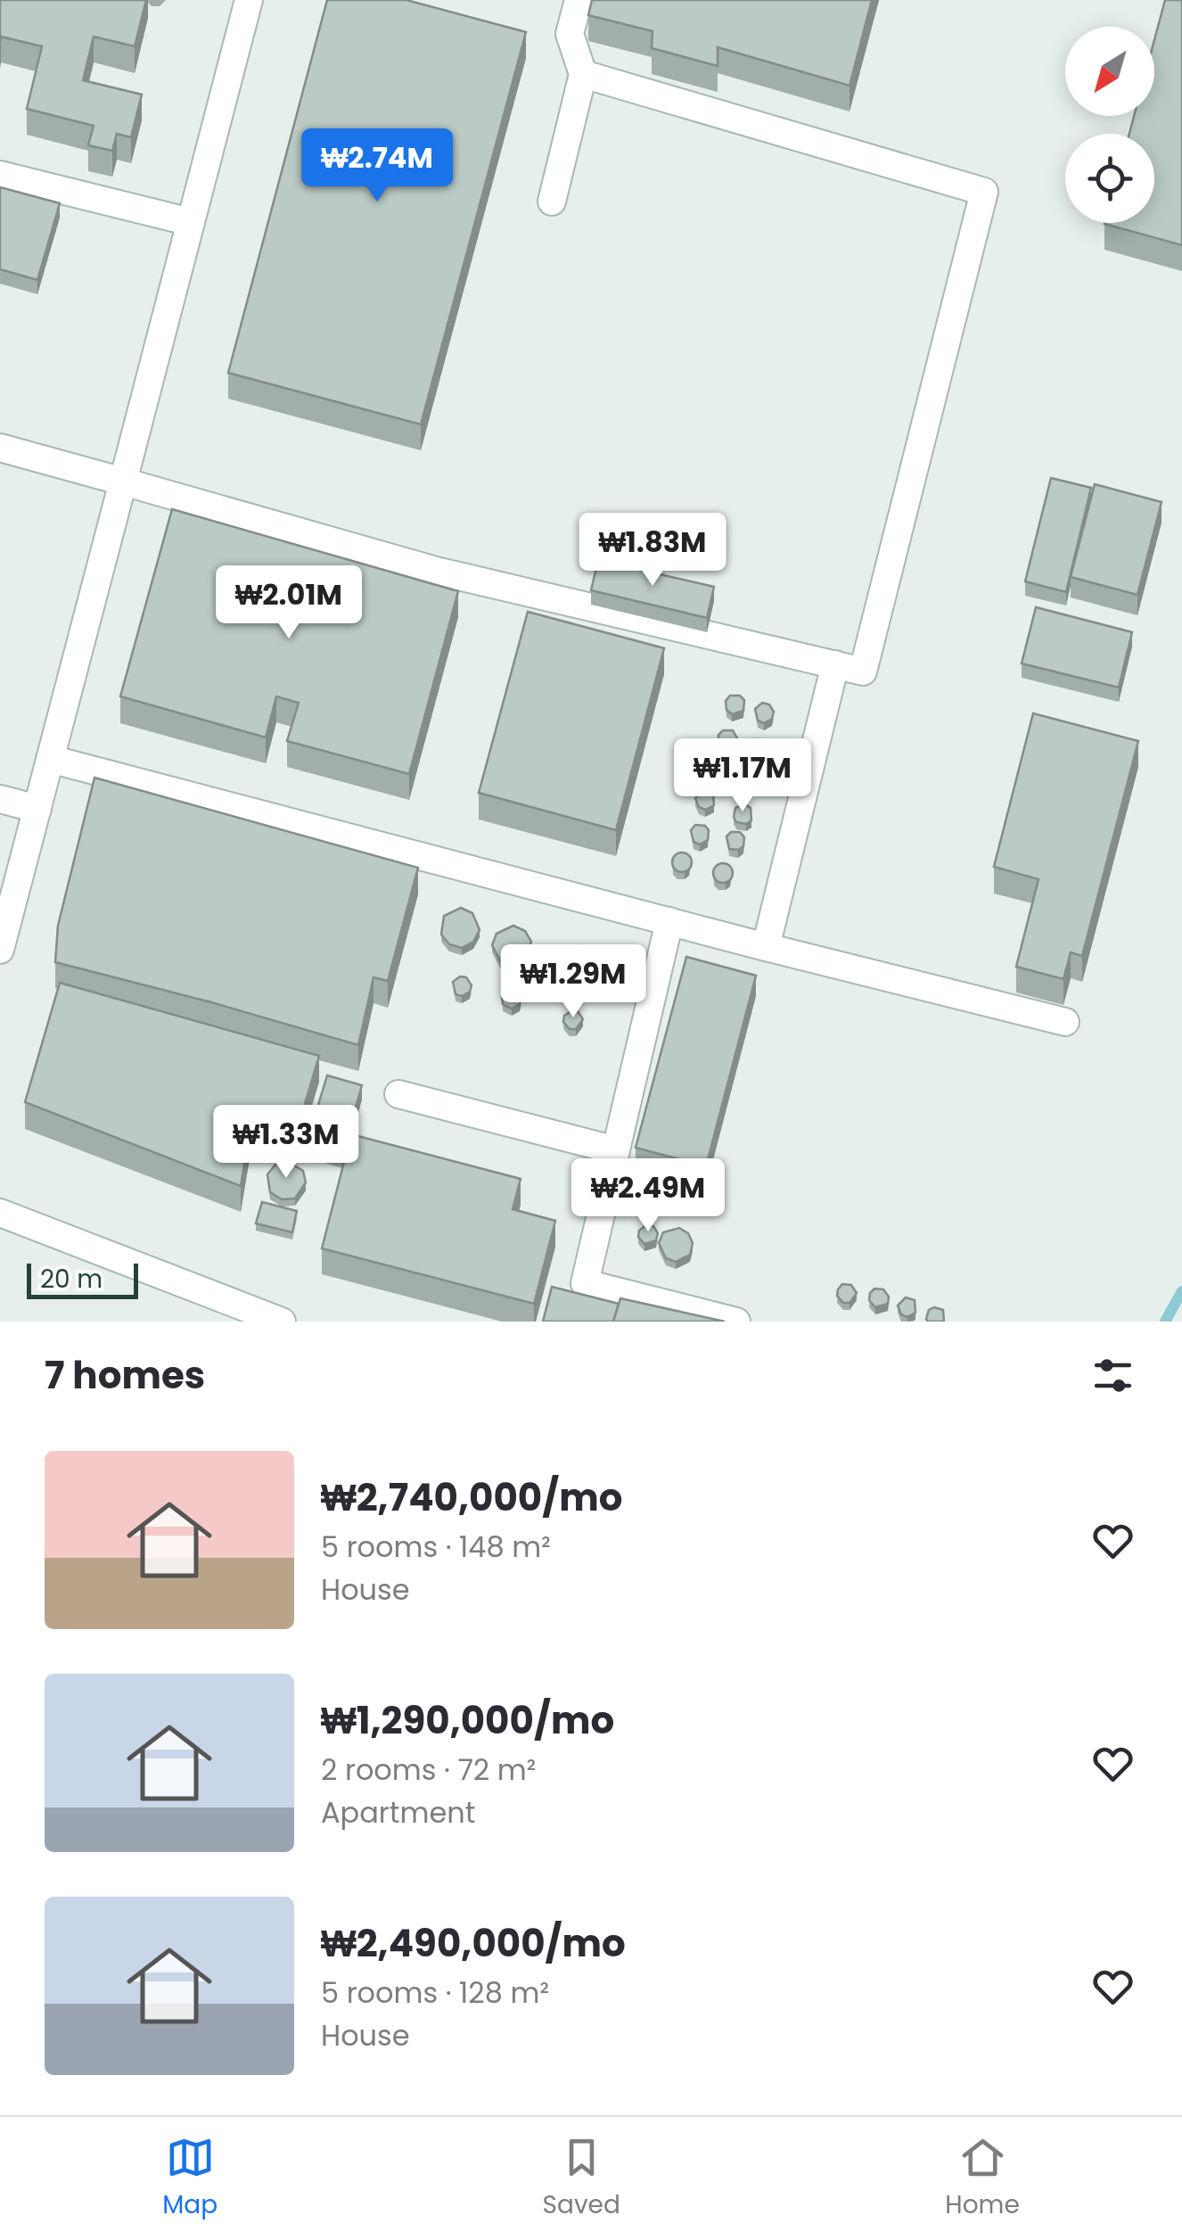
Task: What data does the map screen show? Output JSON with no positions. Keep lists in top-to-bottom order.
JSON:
{
  "scale_bar": "20 m",
  "north": "bottom left",
  "page": {
    "price": [
      "₩2.74M",
      "₩1.83M",
      "₩2.01M",
      "₩1.17M",
      "₩1.29M",
      "₩1.33M",
      "₩2.49M"
    ],
    "scale": "20 m",
    "heading": "7 homes",
    "list": [
      {
        "name": "₩2,740,000/mo",
        "note": "5 rooms · 148 m² · House"
      },
      {
        "name": "₩1,290,000/mo",
        "note": "2 rooms · 72 m² · Apartment"
      },
      {
        "name": "₩2,490,000/mo",
        "note": "5 rooms · 128 m² · House"
      }
    ],
    "tabs": ["Map", "Saved", "Home"]
  }
}
